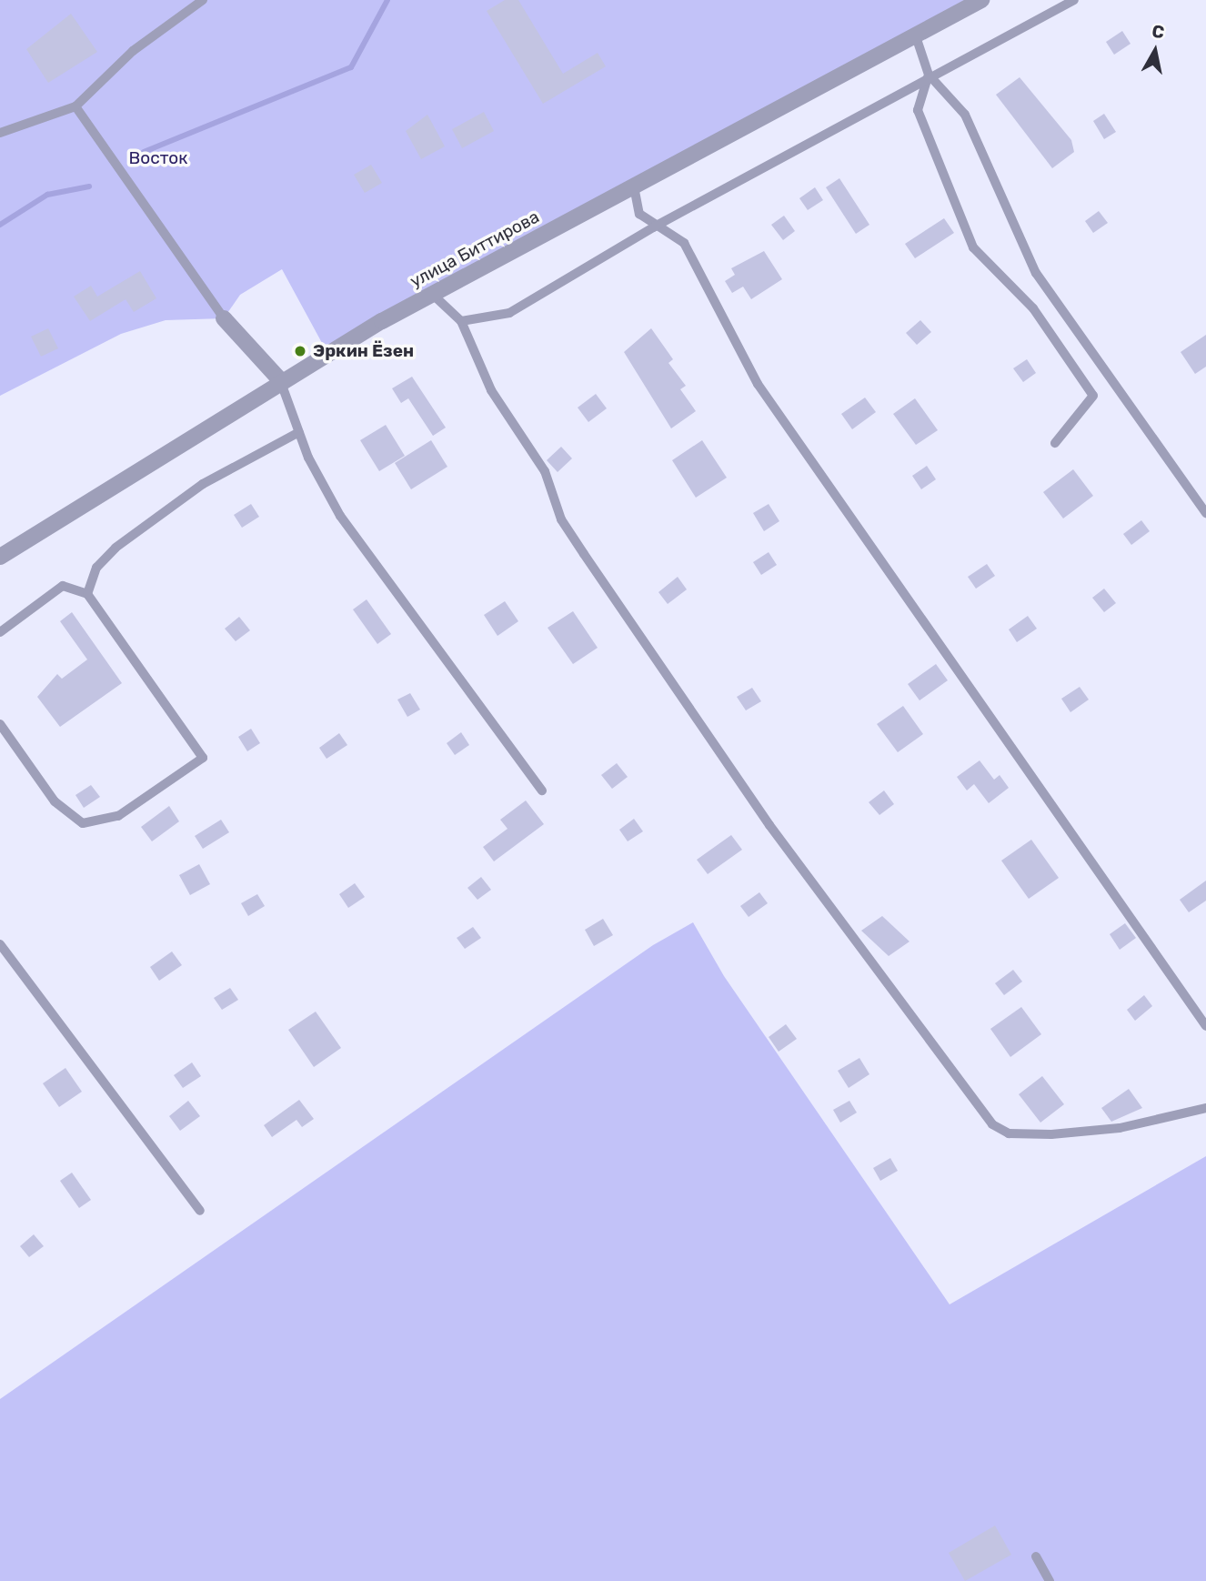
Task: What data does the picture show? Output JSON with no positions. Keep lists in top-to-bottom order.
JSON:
{
  "streets": {
    "street": ["улица Биттирова"]
  },
  "parks": ["Восток"],
  "places": ["Эркин Ёзен"],
  "north": "top"
}
